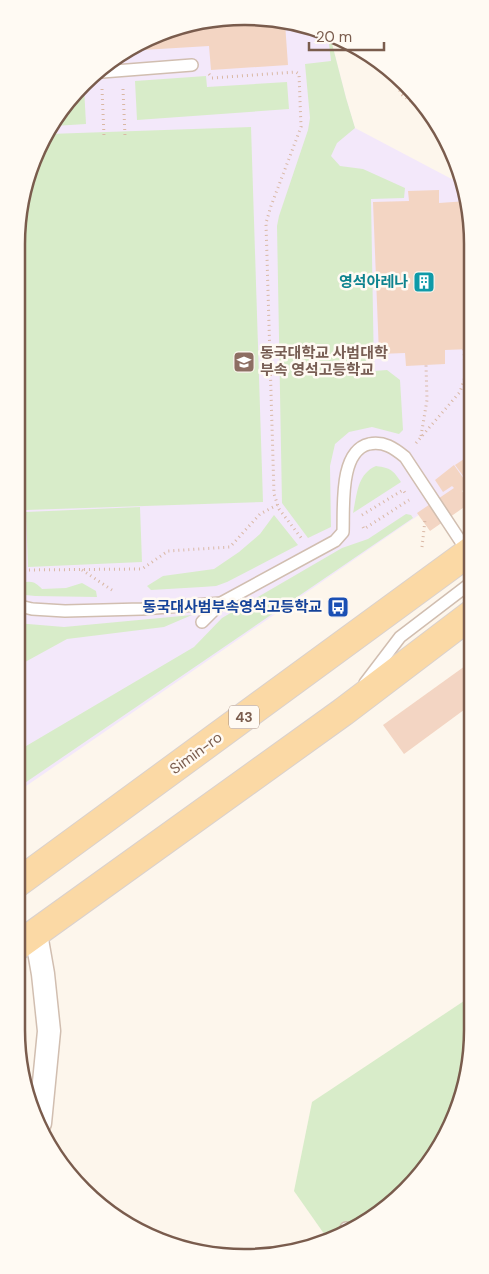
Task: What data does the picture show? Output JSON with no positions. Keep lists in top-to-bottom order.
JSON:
{
  "streets": {
    "main road": ["43", "Simin-ro"]
  },
  "places": {
    "building": ["영석아레나"],
    "school or university": ["동국대학교 사범대학 부속 영석고등학교"],
    "bus stop": ["동국대사범부속영석고등학교"]
  },
  "scale_bar": "20 m"
}
